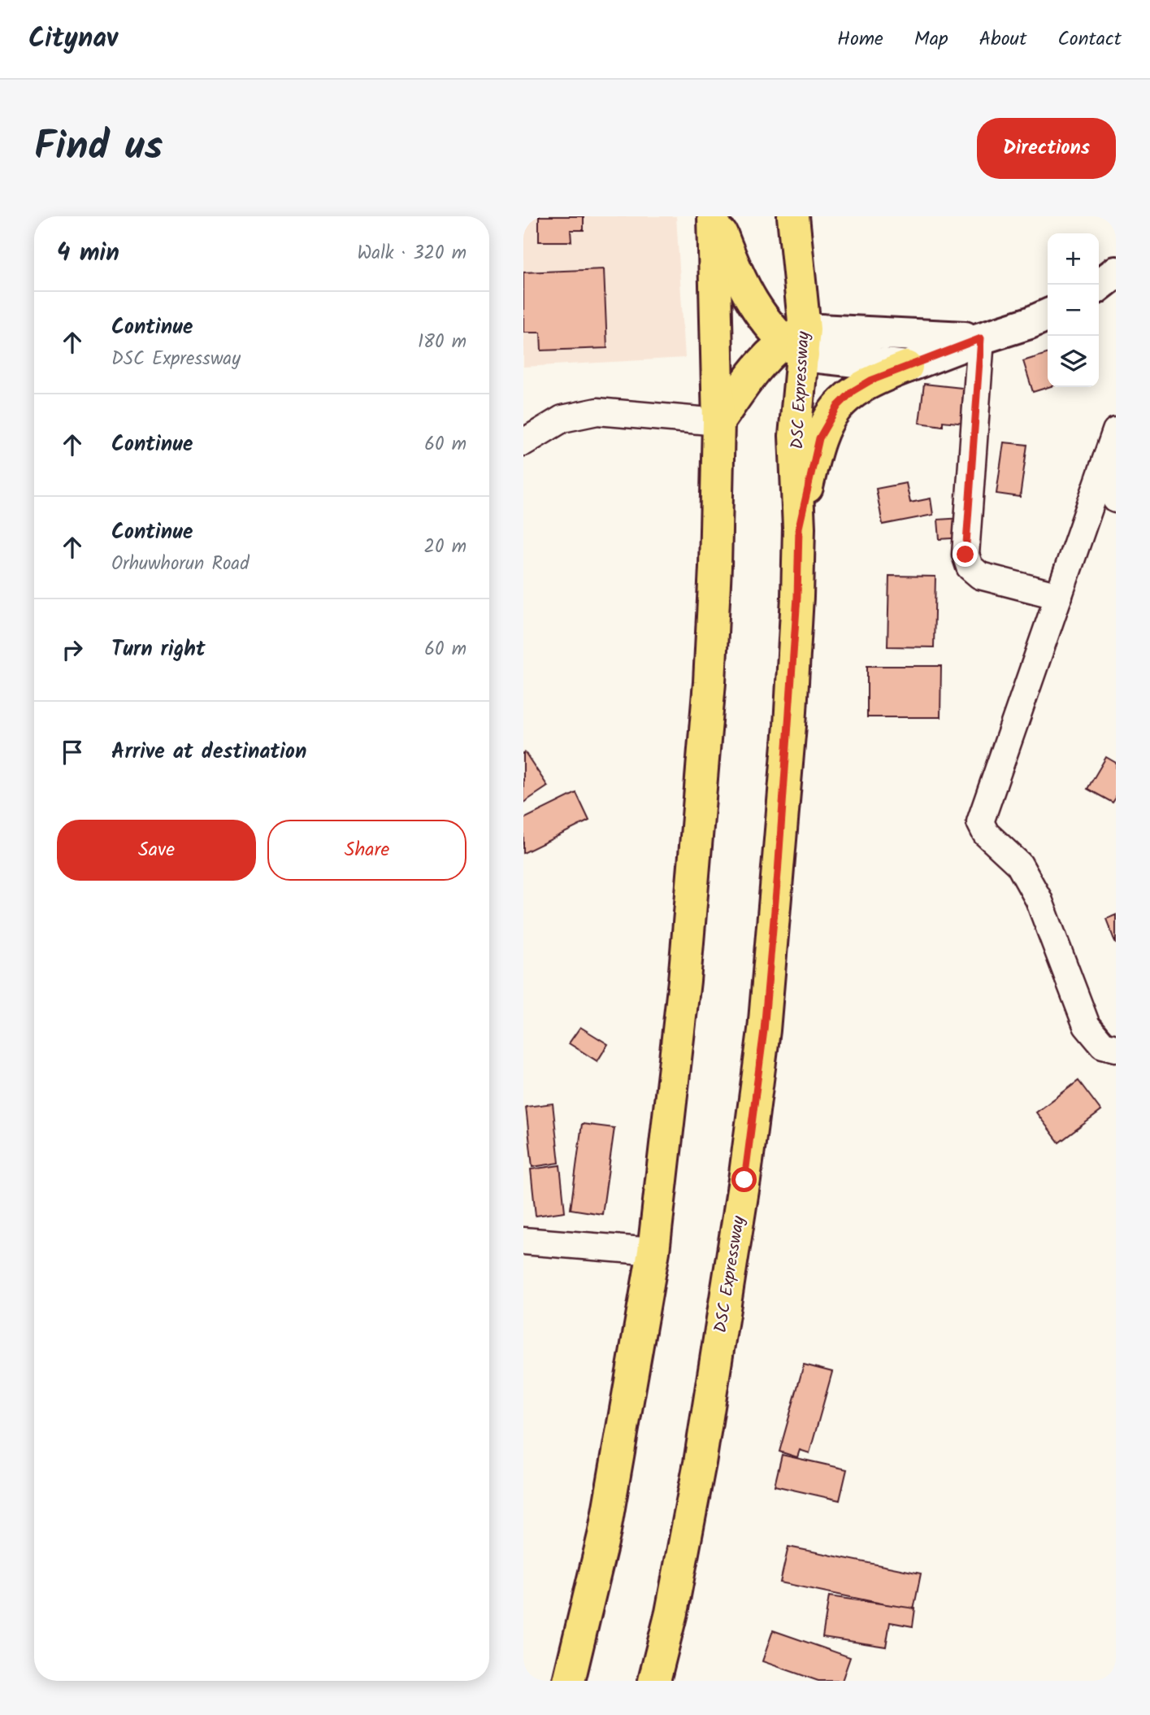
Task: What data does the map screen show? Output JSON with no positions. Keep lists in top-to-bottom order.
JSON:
{
  "streets": {
    "main road": ["DSC Expressway"]
  },
  "page": {
    "header": "Citynav",
    "nav": [
      "Home",
      "Map",
      "About",
      "Contact"
    ],
    "title": "Find us",
    "buttons": [
      "Directions",
      ["Save", "Share"]
    ],
    "heading": ["4 min", "Walk · 320 m"],
    "map_buttons": ["+", "−"],
    "list": [
      ["Continue", "DSC Expressway", "180 m"],
      ["Continue", "60 m"],
      ["Continue", "Orhuwhorun Road", "20 m"],
      ["Turn right", "60 m"],
      "Arrive at destination"
    ]
  }
}
